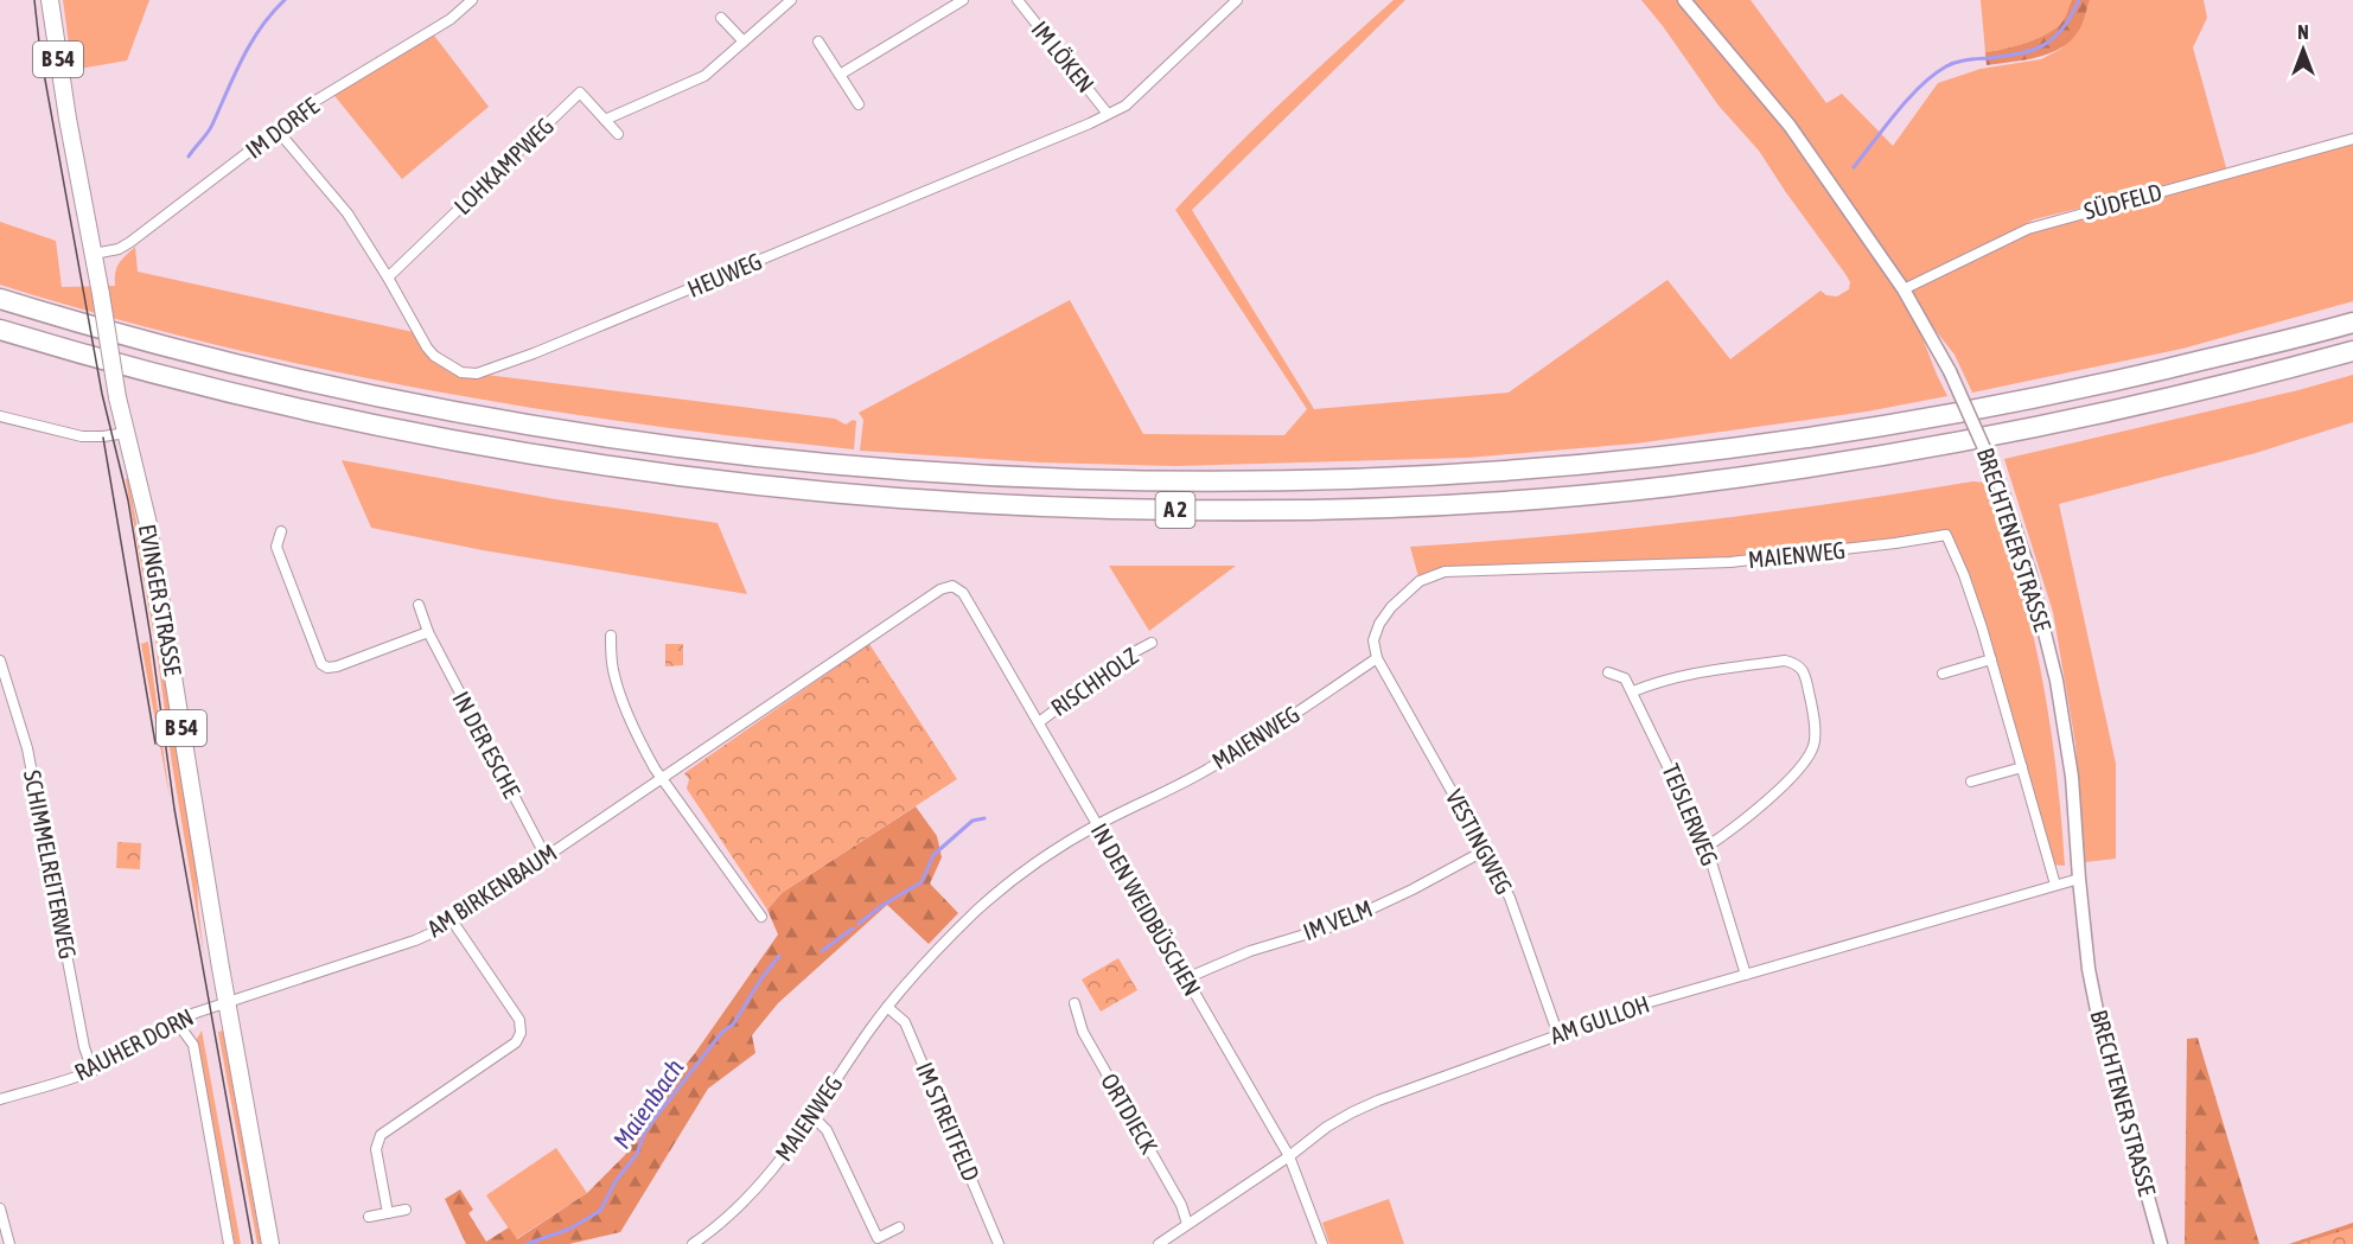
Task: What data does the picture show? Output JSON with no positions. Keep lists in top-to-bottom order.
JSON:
{
  "streets": {
    "highway": ["A 2"],
    "main road": ["B 54", "EVINGER STRASSE"],
    "street": [
      "IM LÖKEN",
      "IM DORFE",
      "LOHKAMPWEG",
      "SÜDFELD",
      "HEUWEG",
      "BRECHTENER STRASSE",
      "MAIENWEG",
      "RISCHHOLZ",
      "IN DER ESCHE",
      "TEISLERWEG",
      "VESTINGWEG",
      "SCHIMMELREITERWEG",
      "AM BIRKENBAUM",
      "IN DEN WEIDBÜSCHEN",
      "IM VELM",
      "AM GULLOH",
      "RAUHER DORN",
      "ORTDIECK",
      "IM STREITFELD"
    ]
  },
  "crossings": [
    ["IM LÖKEN", "HEUWEG"],
    ["IM DORFE", "HEUWEG"],
    ["IM DORFE", "EVINGER STRASSE"],
    ["LOHKAMPWEG", "HEUWEG"],
    ["SÜDFELD", "BRECHTENER STRASSE"],
    ["BRECHTENER STRASSE", "AM GULLOH"],
    ["MAIENWEG", "VESTINGWEG"],
    ["MAIENWEG", "IN DEN WEIDBÜSCHEN"],
    ["MAIENWEG", "IM STREITFELD"],
    ["EVINGER STRASSE", "AM BIRKENBAUM"],
    ["EVINGER STRASSE", "RAUHER DORN"],
    ["RISCHHOLZ", "IN DEN WEIDBÜSCHEN"],
    ["IN DER ESCHE", "AM BIRKENBAUM"],
    ["TEISLERWEG", "AM GULLOH"],
    ["VESTINGWEG", "IM VELM"],
    ["VESTINGWEG", "AM GULLOH"],
    ["SCHIMMELREITERWEG", "RAUHER DORN"],
    ["AM BIRKENBAUM", "IN DEN WEIDBÜSCHEN"],
    ["AM BIRKENBAUM", "RAUHER DORN"],
    ["IN DEN WEIDBÜSCHEN", "IM VELM"],
    ["IN DEN WEIDBÜSCHEN", "AM GULLOH"],
    ["AM GULLOH", "ORTDIECK"]
  ],
  "water": ["Maienbach"],
  "north": "top"
}
